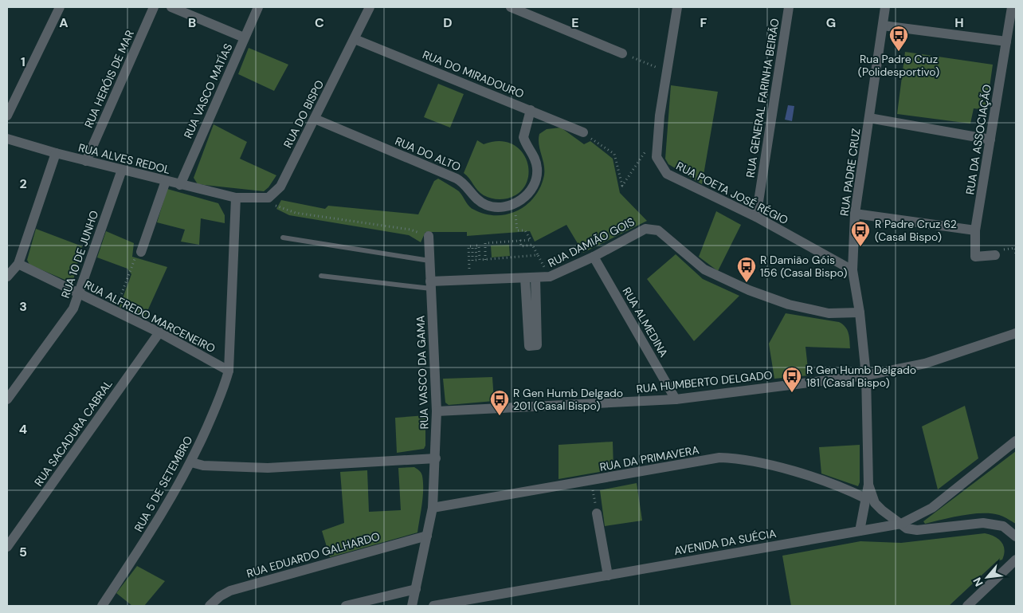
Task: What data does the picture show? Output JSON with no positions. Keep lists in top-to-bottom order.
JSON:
{
  "streets": {
    "street": [
      "RUA DO MIRADOURO",
      "RUA HERÓIS DE MAR",
      "RUA VASCO MATÍAS",
      "RUA GENERAL FARINHA BEIRÃO",
      "RUA DO BISPO",
      "RUA DA ASSOCIAÇÃO",
      "RUA DO ALTO",
      "RUA ALVES REDOL",
      "RUA PADRE CRUZ",
      "RUA POETA JOSÉ RÉGIO",
      "RUA DAMIÃO GOIS",
      "RUA 10 DE JUNHO",
      "RUA ALFREDO MARCENEIRO",
      "RUA ALMEDINA",
      "RUA VASCO DA GAMA",
      "RUA HUMBERTO DELGADO",
      "RUA SACADURA CABRAL",
      "RUA DA PRIMAVERA",
      "RUA 5 DE SETEMBRO",
      "AVENIDA DA SUÉCIA",
      "RUA EDUARDO GALHARDO"
    ]
  },
  "crossings": [
    ["RUA DO MIRADOURO", "RUA DO BISPO"],
    ["RUA HERÓIS DE MAR", "RUA ALVES REDOL"],
    ["RUA VASCO MATÍAS", "RUA ALVES REDOL"],
    ["RUA GENERAL FARINHA BEIRÃO", "RUA POETA JOSÉ RÉGIO"],
    ["RUA DO BISPO", "RUA DO ALTO"],
    ["RUA ALVES REDOL", "RUA 10 DE JUNHO"],
    ["RUA ALVES REDOL", "RUA 5 DE SETEMBRO"],
    ["RUA PADRE CRUZ", "RUA POETA JOSÉ RÉGIO"],
    ["RUA PADRE CRUZ", "RUA DAMIÃO GOIS"],
    ["RUA PADRE CRUZ", "RUA HUMBERTO DELGADO"],
    ["RUA DAMIÃO GOIS", "RUA ALMEDINA"],
    ["RUA DAMIÃO GOIS", "RUA VASCO DA GAMA"],
    ["RUA 10 DE JUNHO", "RUA ALFREDO MARCENEIRO"],
    ["RUA ALFREDO MARCENEIRO", "RUA SACADURA CABRAL"],
    ["RUA ALFREDO MARCENEIRO", "RUA 5 DE SETEMBRO"],
    ["RUA ALMEDINA", "RUA HUMBERTO DELGADO"],
    ["RUA VASCO DA GAMA", "RUA HUMBERTO DELGADO"],
    ["RUA VASCO DA GAMA", "RUA DA PRIMAVERA"],
    ["RUA VASCO DA GAMA", "RUA EDUARDO GALHARDO"]
  ],
  "places": {
    "bus stop": [
      "Rua Padre Cruz (Polidesportivo)",
      "R Padre Cruz 62 (Casal Bispo)",
      "R Damião Góis 156 (Casal Bispo)",
      "R Gen Humb Delgado 181 (Casal Bispo)",
      "R Gen Humb Delgado 201 (Casal Bispo)"
    ]
  },
  "north": "bottom left",
  "grid": {
    "columns": [
      "A",
      "B",
      "C",
      "D",
      "E",
      "F",
      "G",
      "H"
    ],
    "rows": [
      "1",
      "2",
      "3",
      "4",
      "5"
    ]
  }
}
